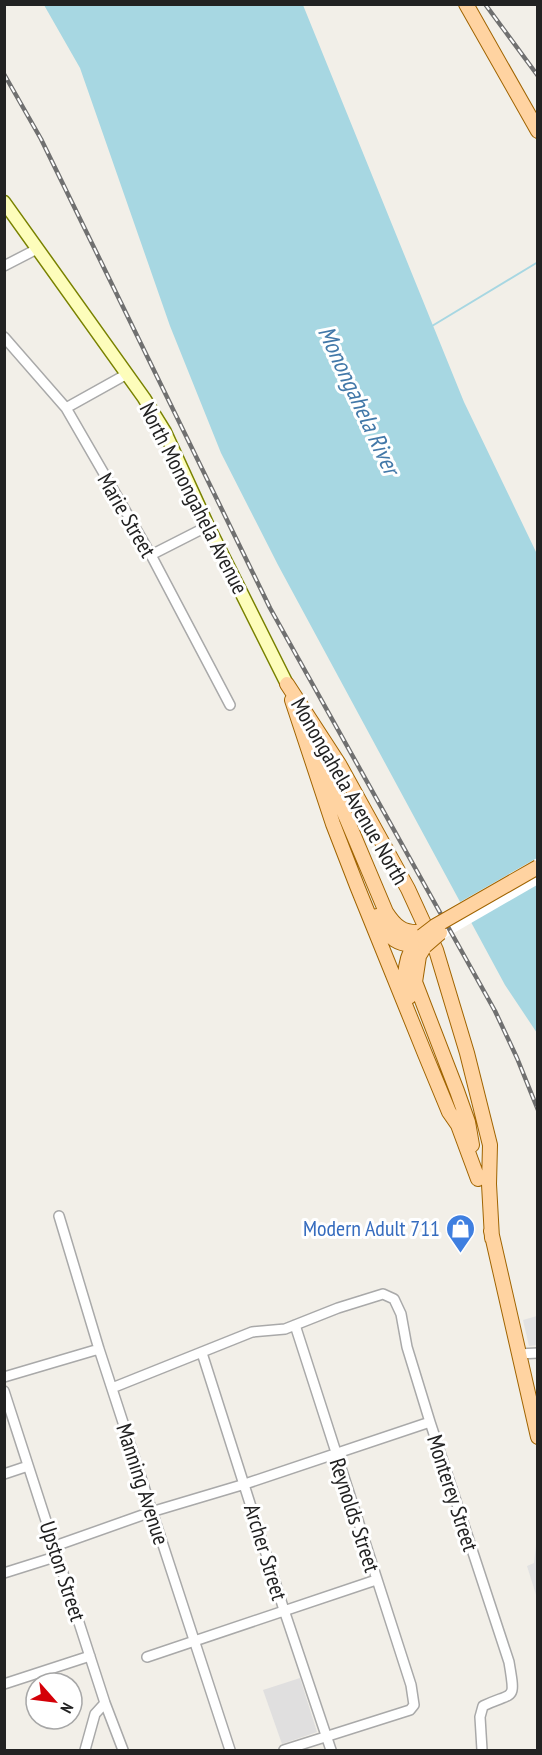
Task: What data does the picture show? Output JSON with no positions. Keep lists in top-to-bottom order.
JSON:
{
  "streets": {
    "main road": ["North Monongahela Avenue", "Monongahela Avenue North"],
    "street": [
      "Marie Street",
      "Manning Avenue",
      "Monterey Street",
      "Reynolds Street",
      "Archer Street",
      "Upston Street"
    ]
  },
  "crossings": [
    ["North Monongahela Avenue", "Monongahela Avenue North"],
    ["Monterey Street", "Reynolds Street"],
    ["Reynolds Street", "Archer Street"]
  ],
  "water": ["Monongahela River"],
  "places": {
    "shop": ["Modern Adult 711"]
  },
  "north": "bottom right"
}
